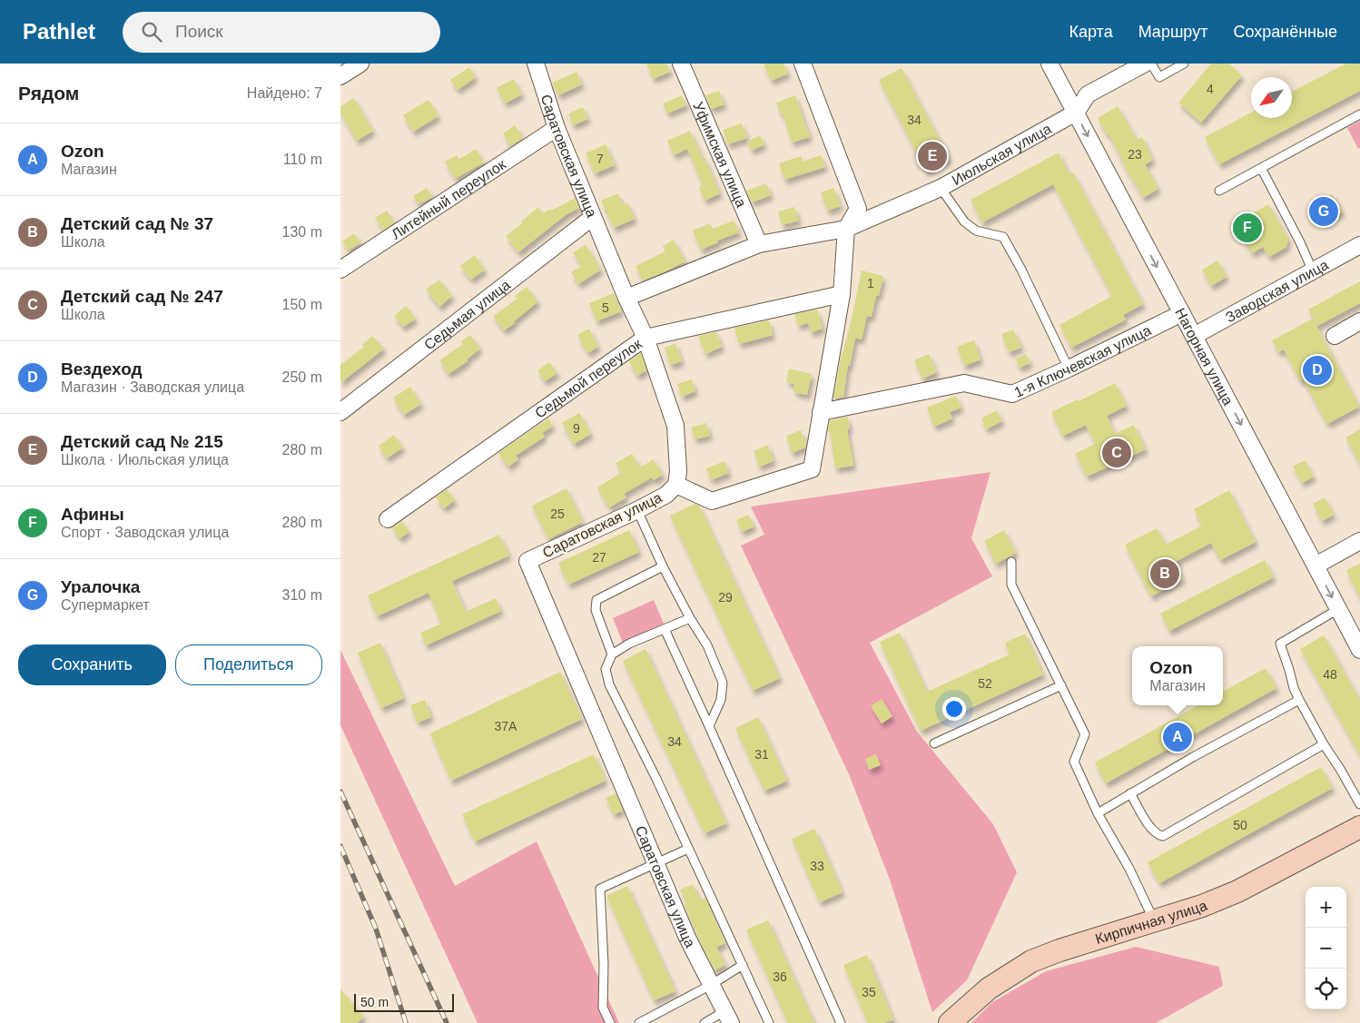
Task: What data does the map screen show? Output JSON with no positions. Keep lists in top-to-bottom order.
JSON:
{
  "streets": {
    "street": [
      "Уфимская улица",
      "Саратовская улица",
      "Июльская улица",
      "Литейный переулок",
      "Заводская улица",
      "Седьмая улица",
      "Нагорная улица",
      "1-я Ключевская улица",
      "Седьмой переулок",
      "Кирпичная улица"
    ]
  },
  "crossings": [
    ["Саратовская улица", "Литейный переулок"],
    ["Саратовская улица", "Седьмая улица"],
    ["Саратовская улица", "Седьмой переулок"],
    ["Июльская улица", "Нагорная улица"],
    ["Заводская улица", "Нагорная улица"],
    ["Нагорная улица", "1-я Ключевская улица"]
  ],
  "one_way": ["Нагорная улица"],
  "house_numbers": [
    "4",
    "34",
    "23",
    "7",
    "1",
    "5",
    "9",
    "25",
    "27",
    "29",
    "48",
    "52",
    "37А",
    "34",
    "31",
    "50",
    "33",
    "36",
    "35"
  ],
  "scale_bar": "50 m",
  "north": "bottom left",
  "page": {
    "header": "Pathlet",
    "search": "Поиск",
    "nav": ["Карта", "Маршрут", "Сохранённые"],
    "heading": ["Рядом", "Найдено: 7"],
    "list": [
      {
        "mark": "A",
        "name": "Ozon",
        "note": "Магазин",
        "value": "110 m"
      },
      {
        "mark": "B",
        "name": "Детский сад № 37",
        "note": "Школа",
        "value": "130 m"
      },
      {
        "mark": "C",
        "name": "Детский сад № 247",
        "note": "Школа",
        "value": "150 m"
      },
      {
        "mark": "D",
        "name": "Вездеход",
        "note": "Магазин · Заводская улица",
        "value": "250 m"
      },
      {
        "mark": "E",
        "name": "Детский сад № 215",
        "note": "Школа · Июльская улица",
        "value": "280 m"
      },
      {
        "mark": "F",
        "name": "Афины",
        "note": "Спорт · Заводская улица",
        "value": "280 m"
      },
      {
        "mark": "G",
        "name": "Уралочка",
        "note": "Супермаркет",
        "value": "310 m"
      }
    ],
    "pins": [
      "E",
      "G",
      "F",
      "D",
      "C",
      "B",
      "A"
    ],
    "buttons": ["Сохранить", "Поделиться"],
    "popup": ["Ozon", "Магазин"],
    "map_buttons": ["+", "−"],
    "scale": "50 m"
  }
}
